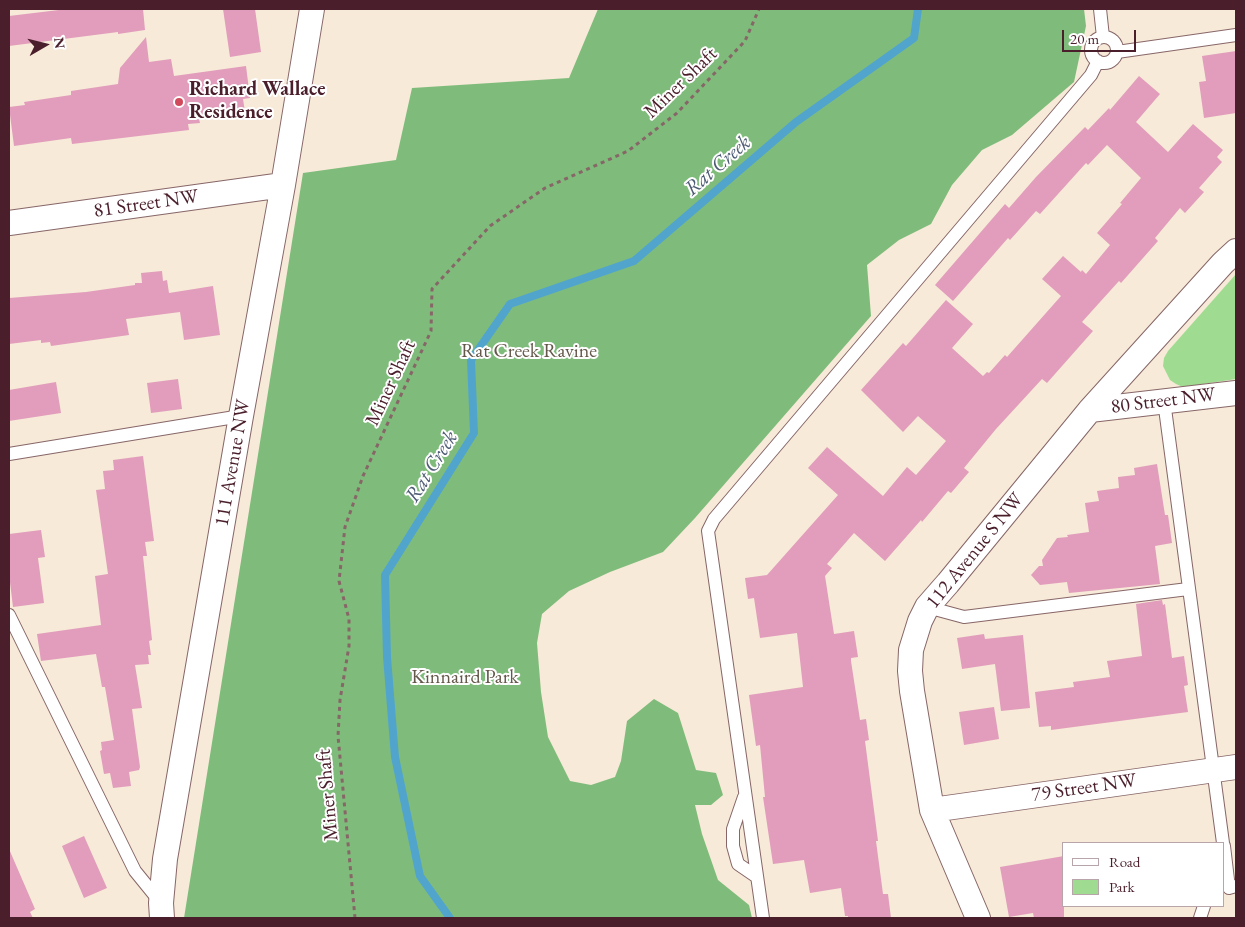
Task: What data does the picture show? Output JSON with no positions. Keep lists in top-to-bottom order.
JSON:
{
  "streets": {
    "street": [
      "81 Street NW",
      "80 Street NW",
      "111 Avenue NW",
      "112 Avenue S NW",
      "79 Street NW"
    ],
    "path": ["Miner Shaft"]
  },
  "crossings": [
    ["81 Street NW", "111 Avenue NW"],
    ["80 Street NW", "112 Avenue S NW"],
    ["112 Avenue S NW", "79 Street NW"]
  ],
  "water": ["Rat Creek"],
  "parks": ["Rat Creek Ravine", "Kinnaird Park"],
  "places": ["Richard Wallace Residence"],
  "legend": ["Road", "Park"],
  "scale_bar": "20 m",
  "north": "right"
}
